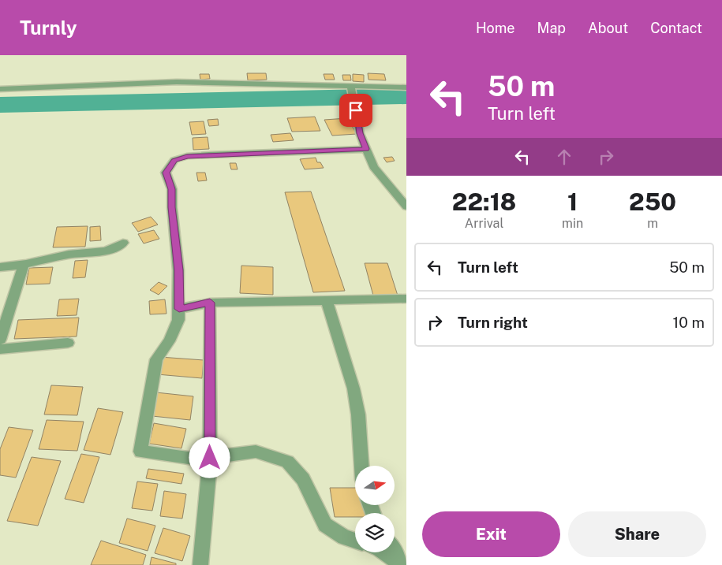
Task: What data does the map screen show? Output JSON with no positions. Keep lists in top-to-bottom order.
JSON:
{
  "north": "right",
  "page": {
    "header": "Turnly",
    "nav": [
      "Home",
      "Map",
      "About",
      "Contact"
    ],
    "turn": ["50 m", "Turn left"],
    "eta": [
      "22:18",
      "Arrival",
      "1",
      "min",
      "250",
      "m"
    ],
    "list": [
      {
        "name": "Turn left",
        "value": "50 m"
      },
      {
        "name": "Turn right",
        "value": "10 m"
      }
    ],
    "buttons": ["Exit", "Share"]
  }
}
